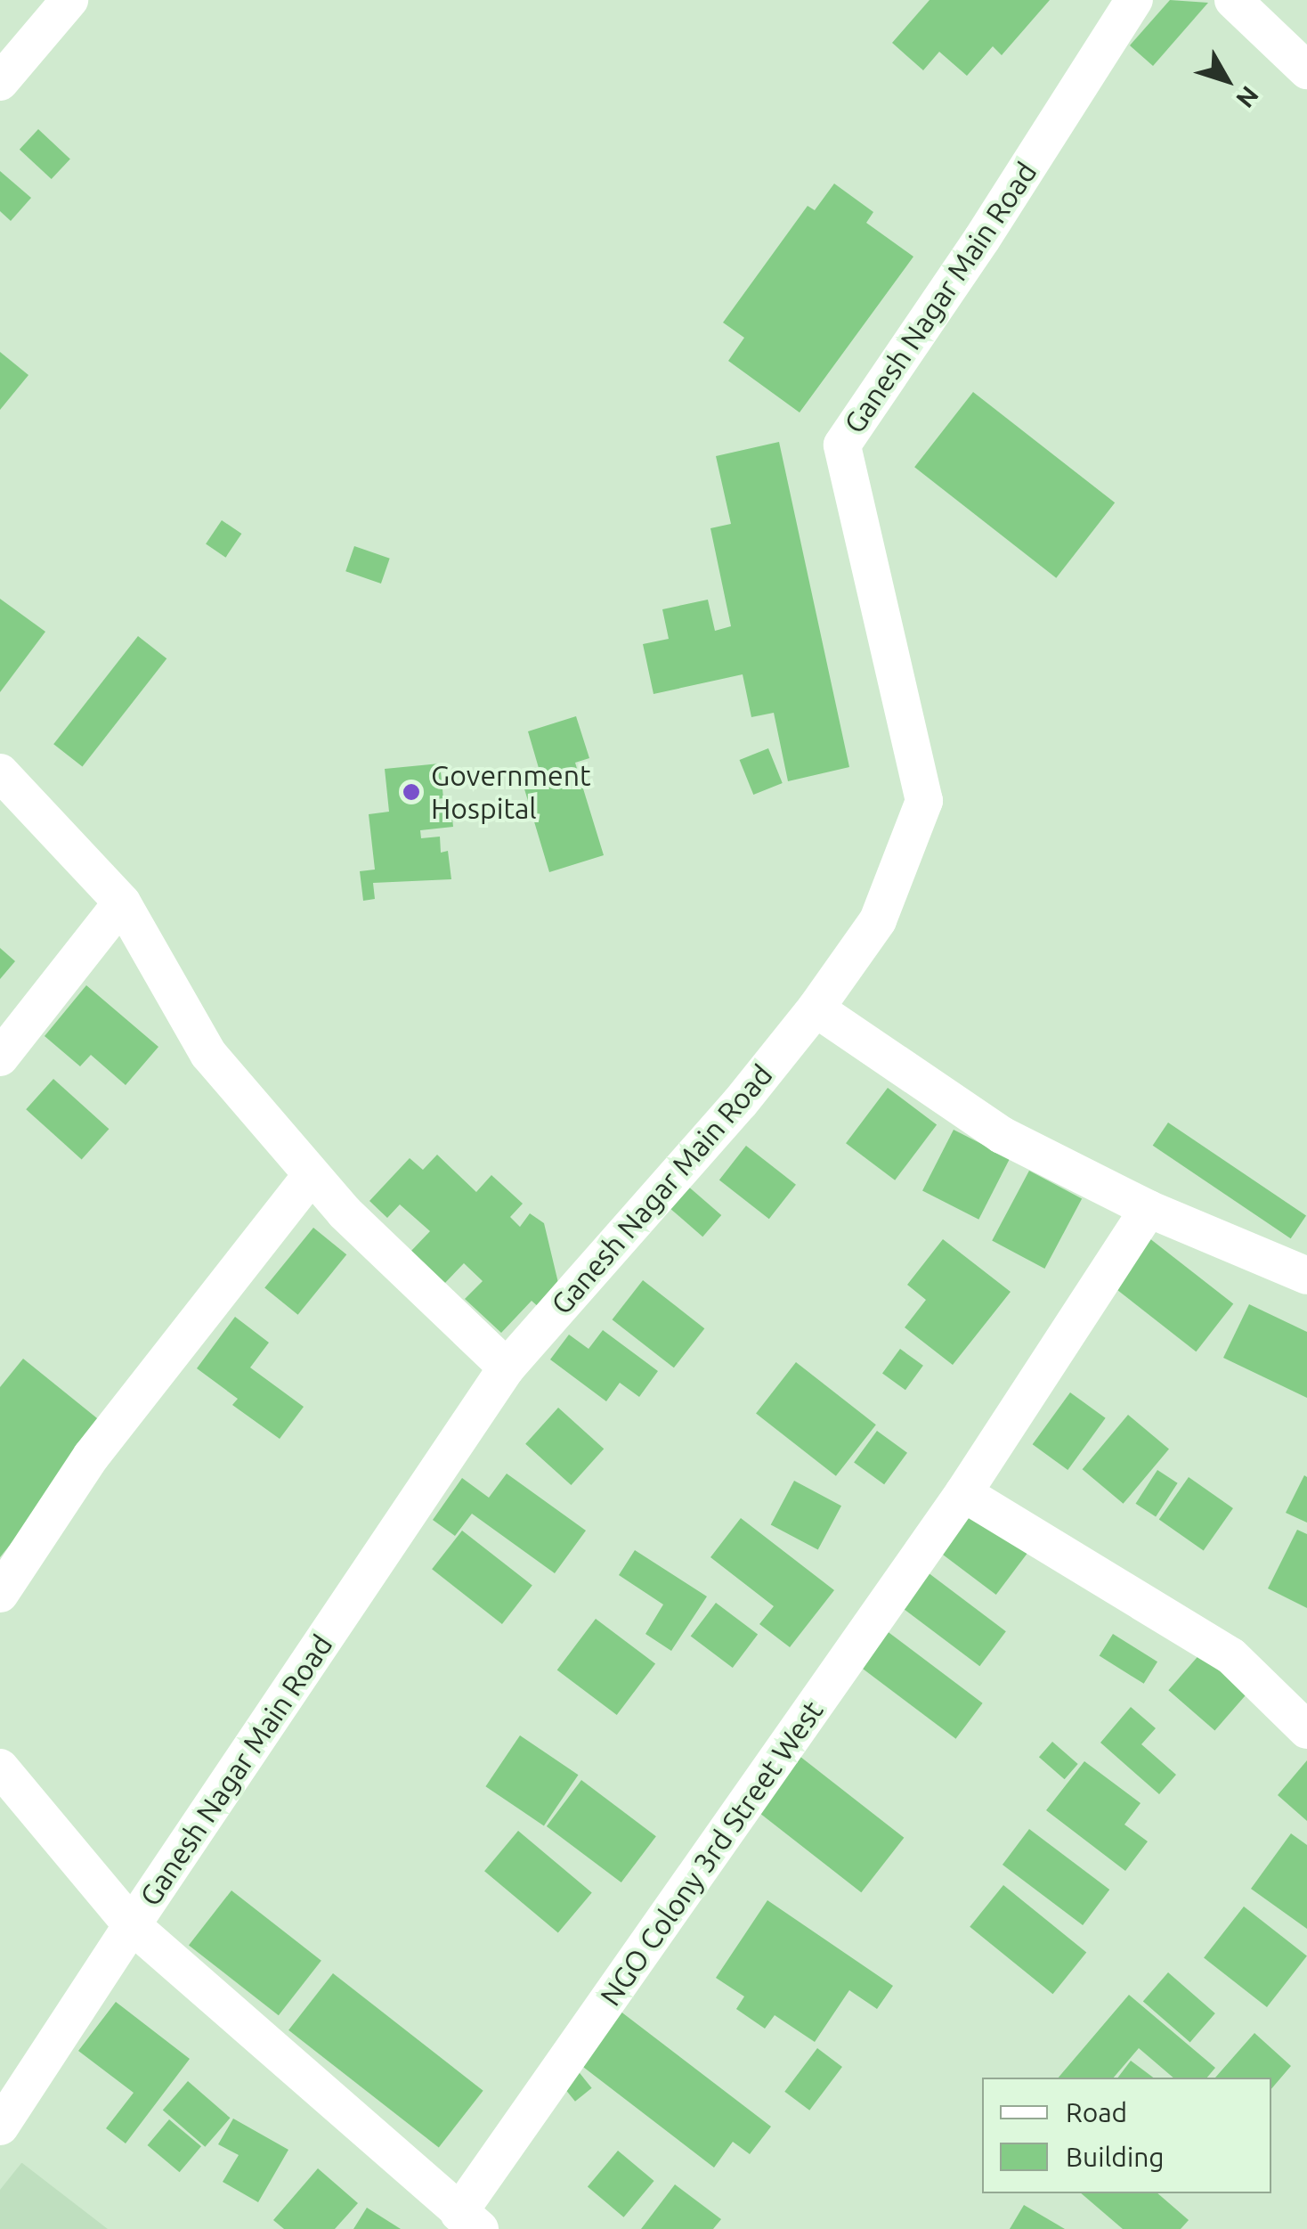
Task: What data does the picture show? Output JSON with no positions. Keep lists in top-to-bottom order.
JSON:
{
  "streets": {
    "street": ["Ganesh Nagar Main Road", "NGO Colony 3rd Street West"]
  },
  "crossings": [
    ["Ganesh Nagar Main Road", "NGO Colony 3rd Street West"]
  ],
  "places": ["Government Hospital"],
  "legend": ["Road", "Building"],
  "north": "bottom right"
}
